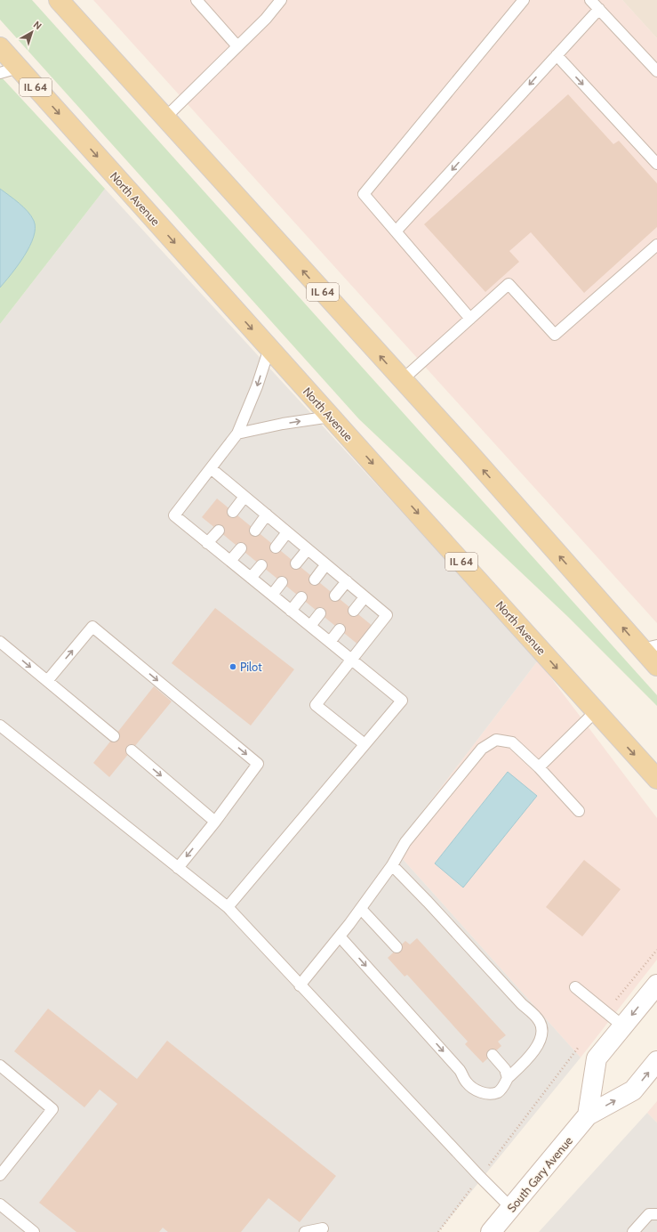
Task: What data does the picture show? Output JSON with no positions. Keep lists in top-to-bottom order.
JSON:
{
  "streets": {
    "main road": ["IL 64", "North Avenue", "South Gary Avenue"]
  },
  "one_way": ["South Gary Avenue"],
  "places": ["Pilot"],
  "north": "top right"
}
